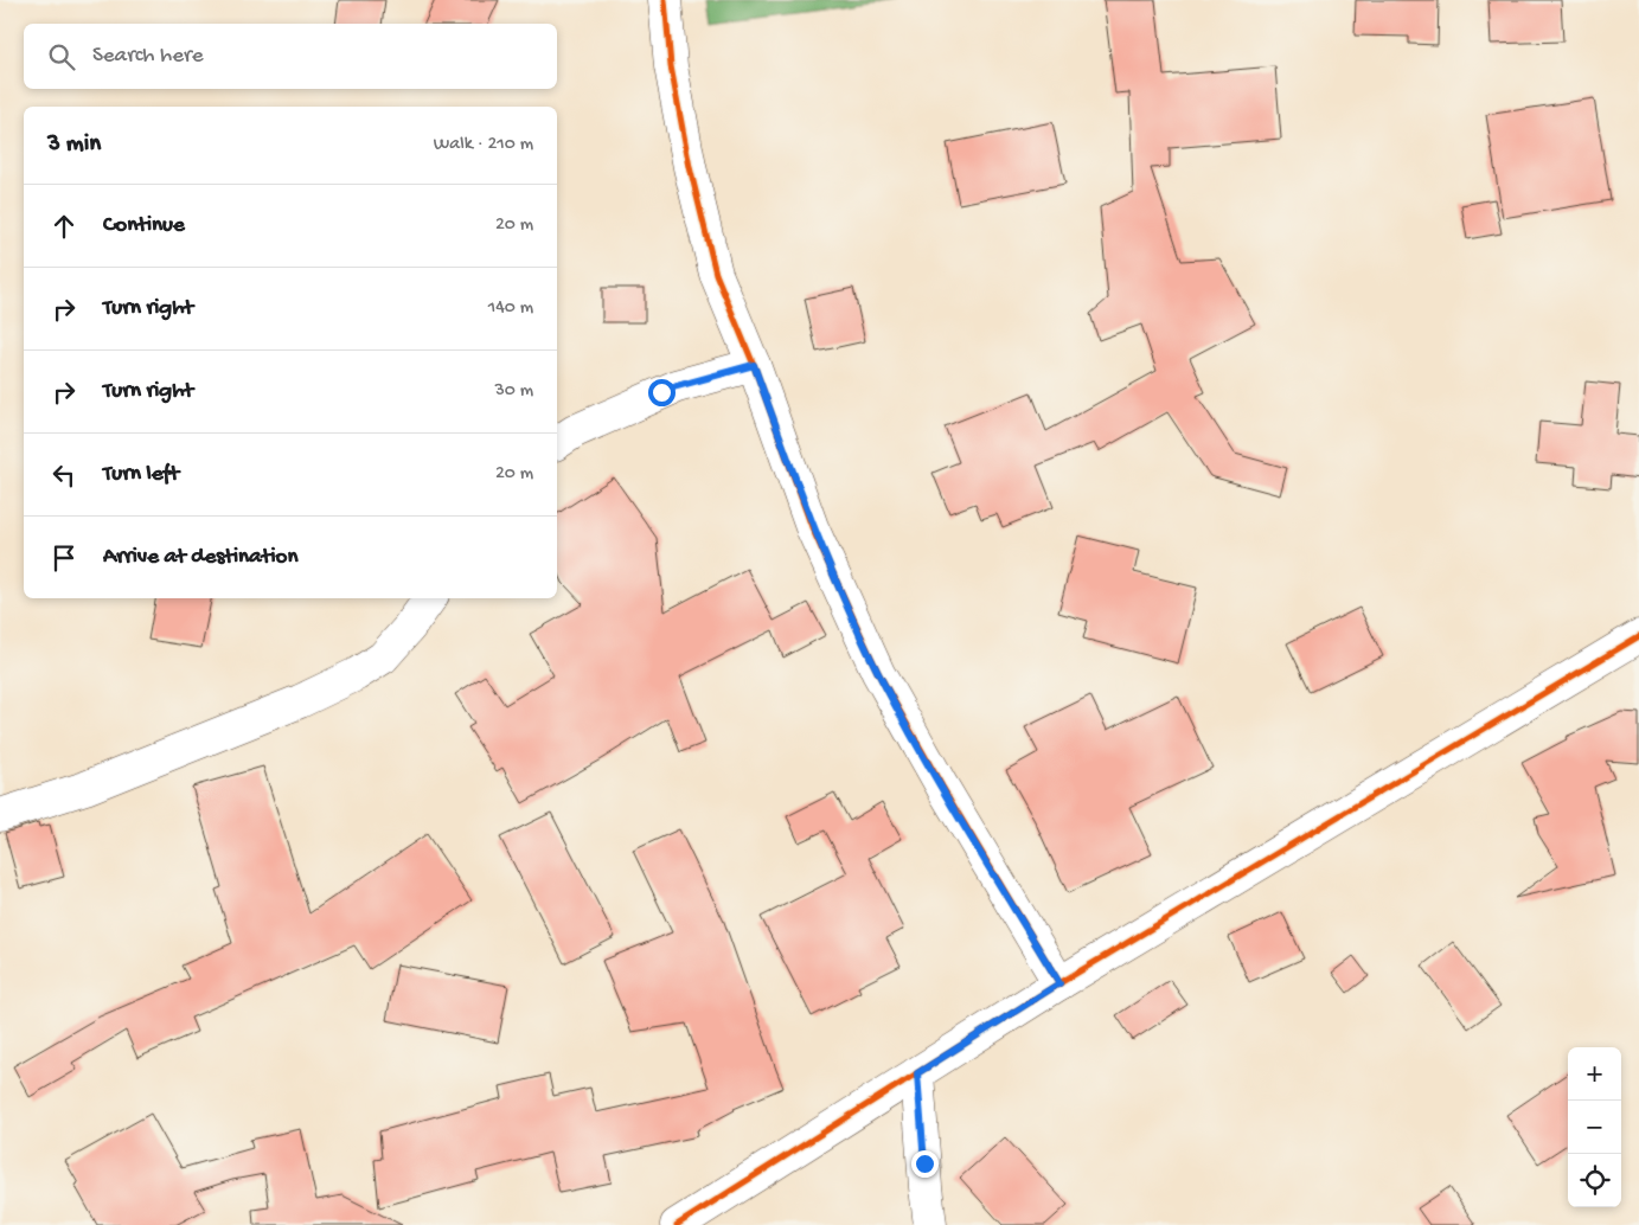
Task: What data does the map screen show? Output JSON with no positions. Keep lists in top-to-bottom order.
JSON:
{
  "page": {
    "search": "Search here",
    "heading": ["3 min", "Walk · 210 m"],
    "list": [
      ["Continue", "20 m"],
      ["Turn right", "140 m"],
      ["Turn right", "30 m"],
      ["Turn left", "20 m"],
      "Arrive at destination"
    ],
    "map_buttons": ["+", "−"]
  }
}
